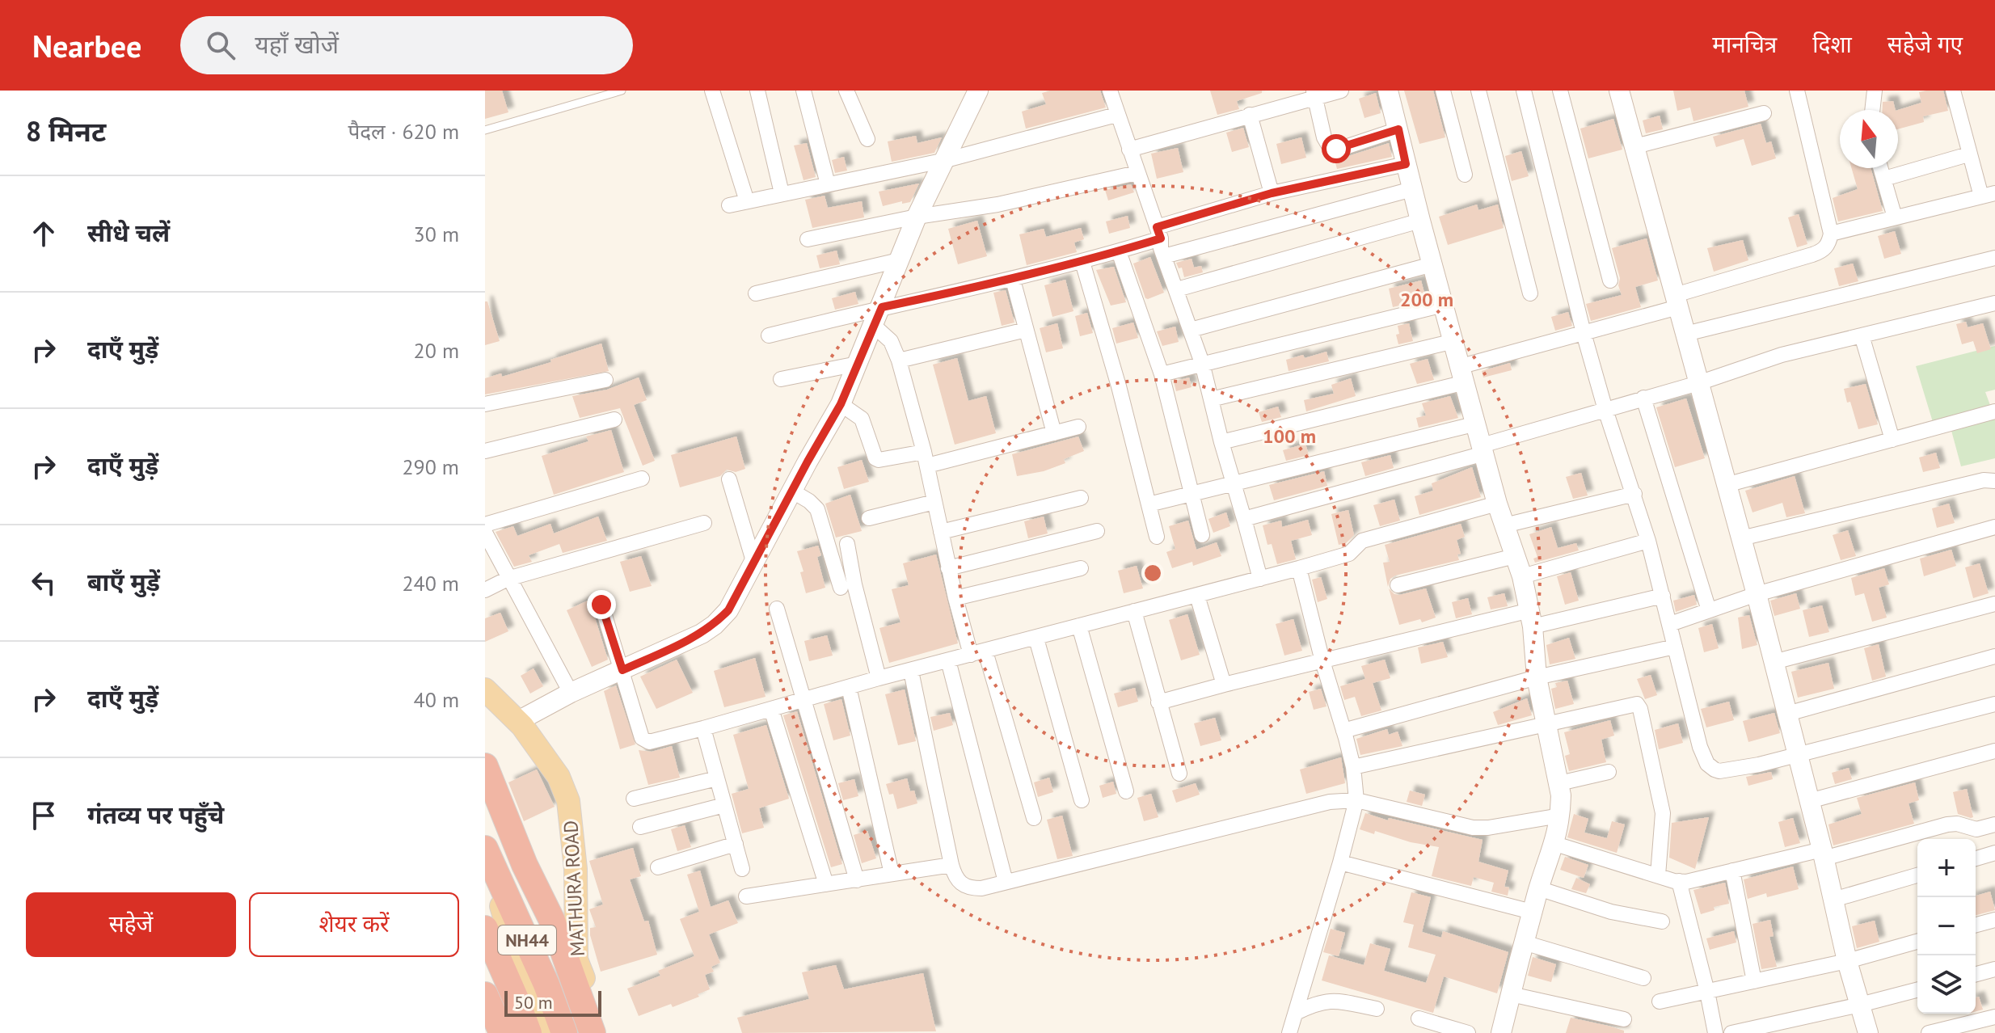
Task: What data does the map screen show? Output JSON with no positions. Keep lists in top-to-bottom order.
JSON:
{
  "streets": {
    "highway": ["MATHURA ROAD", "NH44"]
  },
  "scale_bar": "50 m",
  "north": "top",
  "page": {
    "header": "Nearbee",
    "search": "यहाँ खोजें",
    "nav": ["मानचित्र", "दिशा", "सहेजे गए"],
    "heading": ["8 मिनट", "पैदल · 620 m"],
    "list": [
      ["सीधे चलें", "30 m"],
      ["दाएँ मुड़ें", "20 m"],
      ["दाएँ मुड़ें", "290 m"],
      ["बाएँ मुड़ें", "240 m"],
      ["दाएँ मुड़ें", "40 m"],
      "गंतव्य पर पहुँचे"
    ],
    "map_buttons": ["+", "−"],
    "buttons": ["सहेजें", "शेयर करें"],
    "scale": "50 m"
  },
  "rings": ["200 m", "100 m"]
}
